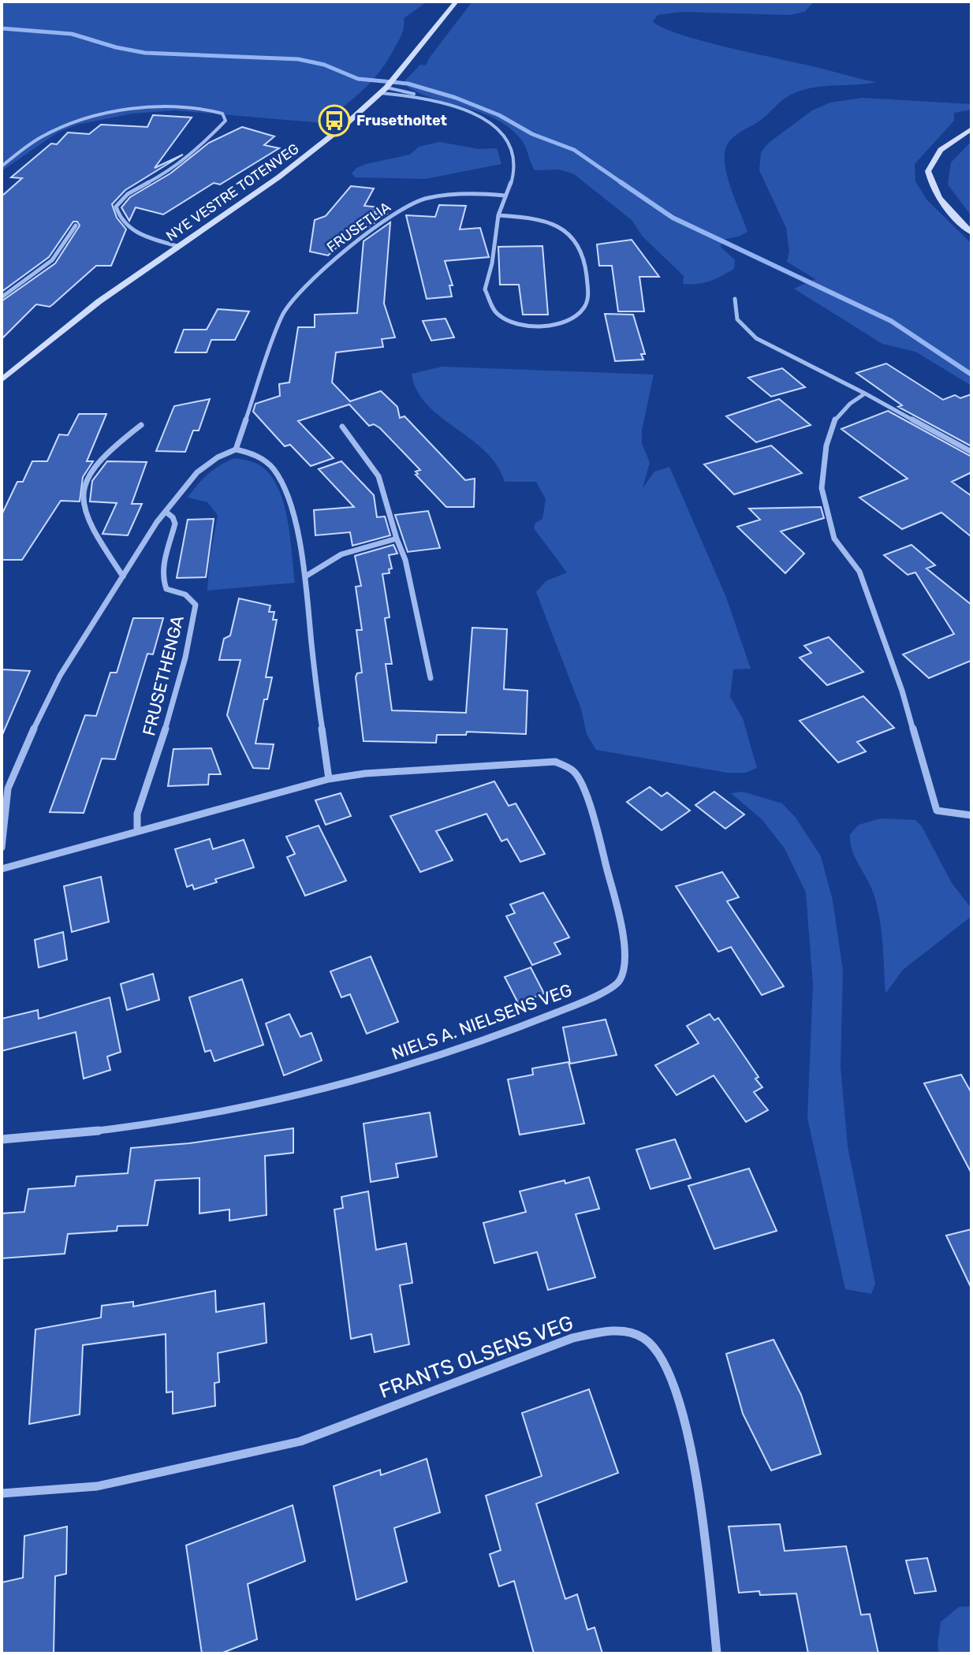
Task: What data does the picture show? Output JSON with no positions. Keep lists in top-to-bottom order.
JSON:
{
  "streets": {
    "main road": ["NYE VESTRE TOTENVEG"],
    "street": [
      "FRUSETLIA",
      "FRUSETHENGA",
      "NIELS A. NIELSENS VEG",
      "FRANTS OLSENS VEG"
    ]
  },
  "crossings": [
    ["FRUSETHENGA", "NIELS A. NIELSENS VEG"]
  ],
  "places": {
    "bus stop": ["Frusetholtet"]
  }
}
